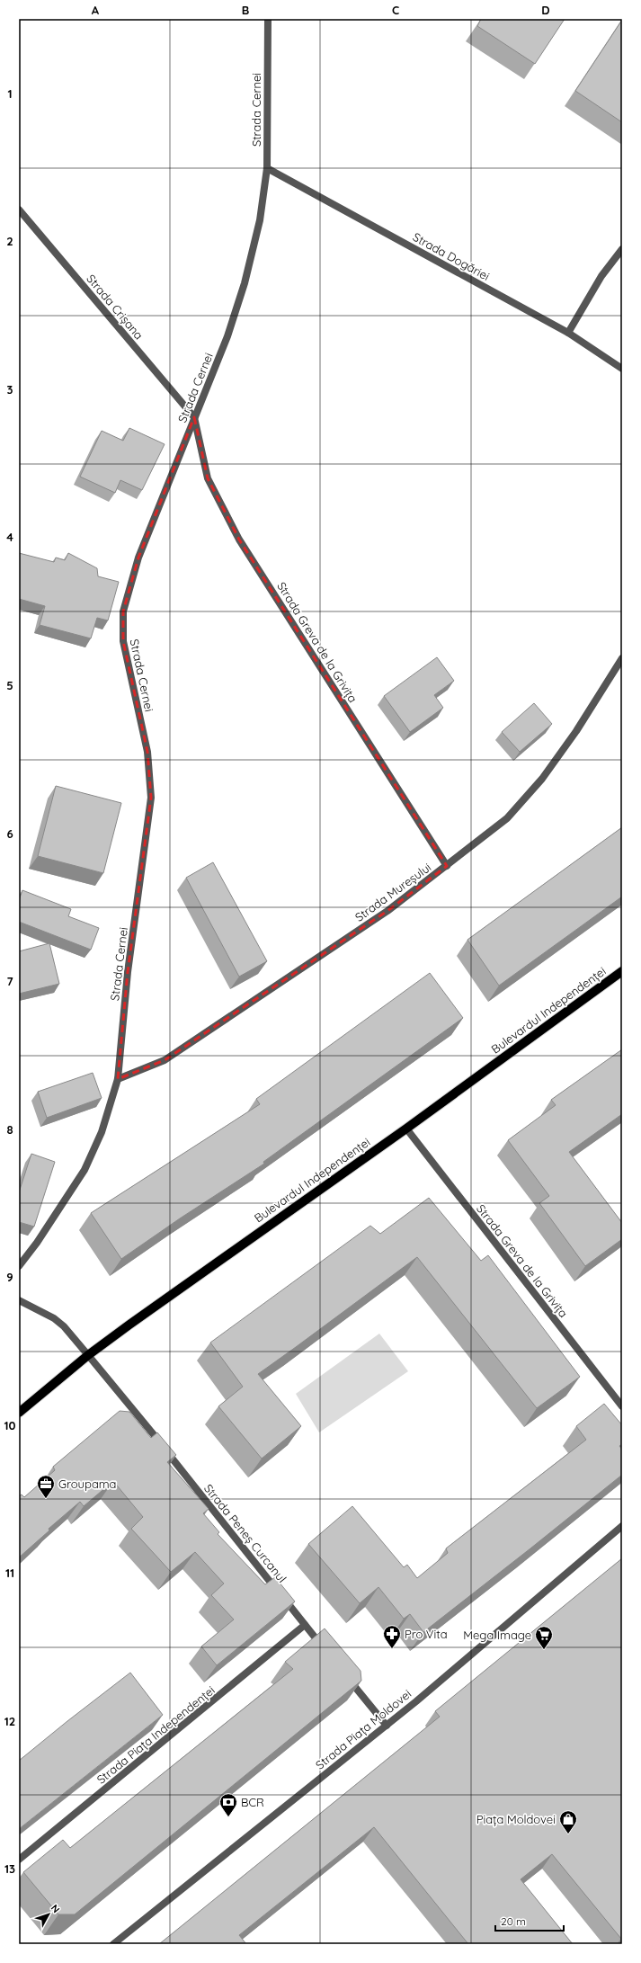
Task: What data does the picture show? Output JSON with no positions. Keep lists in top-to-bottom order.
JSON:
{
  "streets": {
    "main road": ["Bulevardul Independenței"],
    "street": [
      "Strada Cernei",
      "Strada Dogăriei",
      "Strada Crișana",
      "Strada Greva de la Grivița",
      "Strada Mureșului",
      "Strada Peneș Curcanul",
      "Strada Piața Moldovei",
      "Strada Piața Independenței"
    ]
  },
  "crossings": [
    ["Strada Cernei", "Strada Dogăriei"],
    ["Strada Cernei", "Strada Crișana"],
    ["Strada Cernei", "Strada Greva de la Grivița"],
    ["Strada Cernei", "Strada Mureșului"],
    ["Strada Crișana", "Strada Greva de la Grivița"],
    ["Strada Greva de la Grivița", "Strada Mureșului"],
    ["Strada Greva de la Grivița", "Bulevardul Independenței"],
    ["Bulevardul Independenței", "Strada Peneș Curcanul"],
    ["Strada Peneș Curcanul", "Strada Piața Independenței"]
  ],
  "places": {
    "office": ["Groupama"],
    "pharmacy": ["Pro Vita"],
    "supermarket": ["Mega Image"],
    "bank": ["BCR"],
    "shop": ["Piața Moldovei"]
  },
  "scale_bar": "20 m",
  "north": "top right",
  "grid": {
    "columns": [
      "A",
      "B",
      "C",
      "D"
    ],
    "rows": [
      "1",
      "2",
      "3",
      "4",
      "5",
      "6",
      "7",
      "8",
      "9",
      "10",
      "11",
      "12",
      "13"
    ]
  }
}
